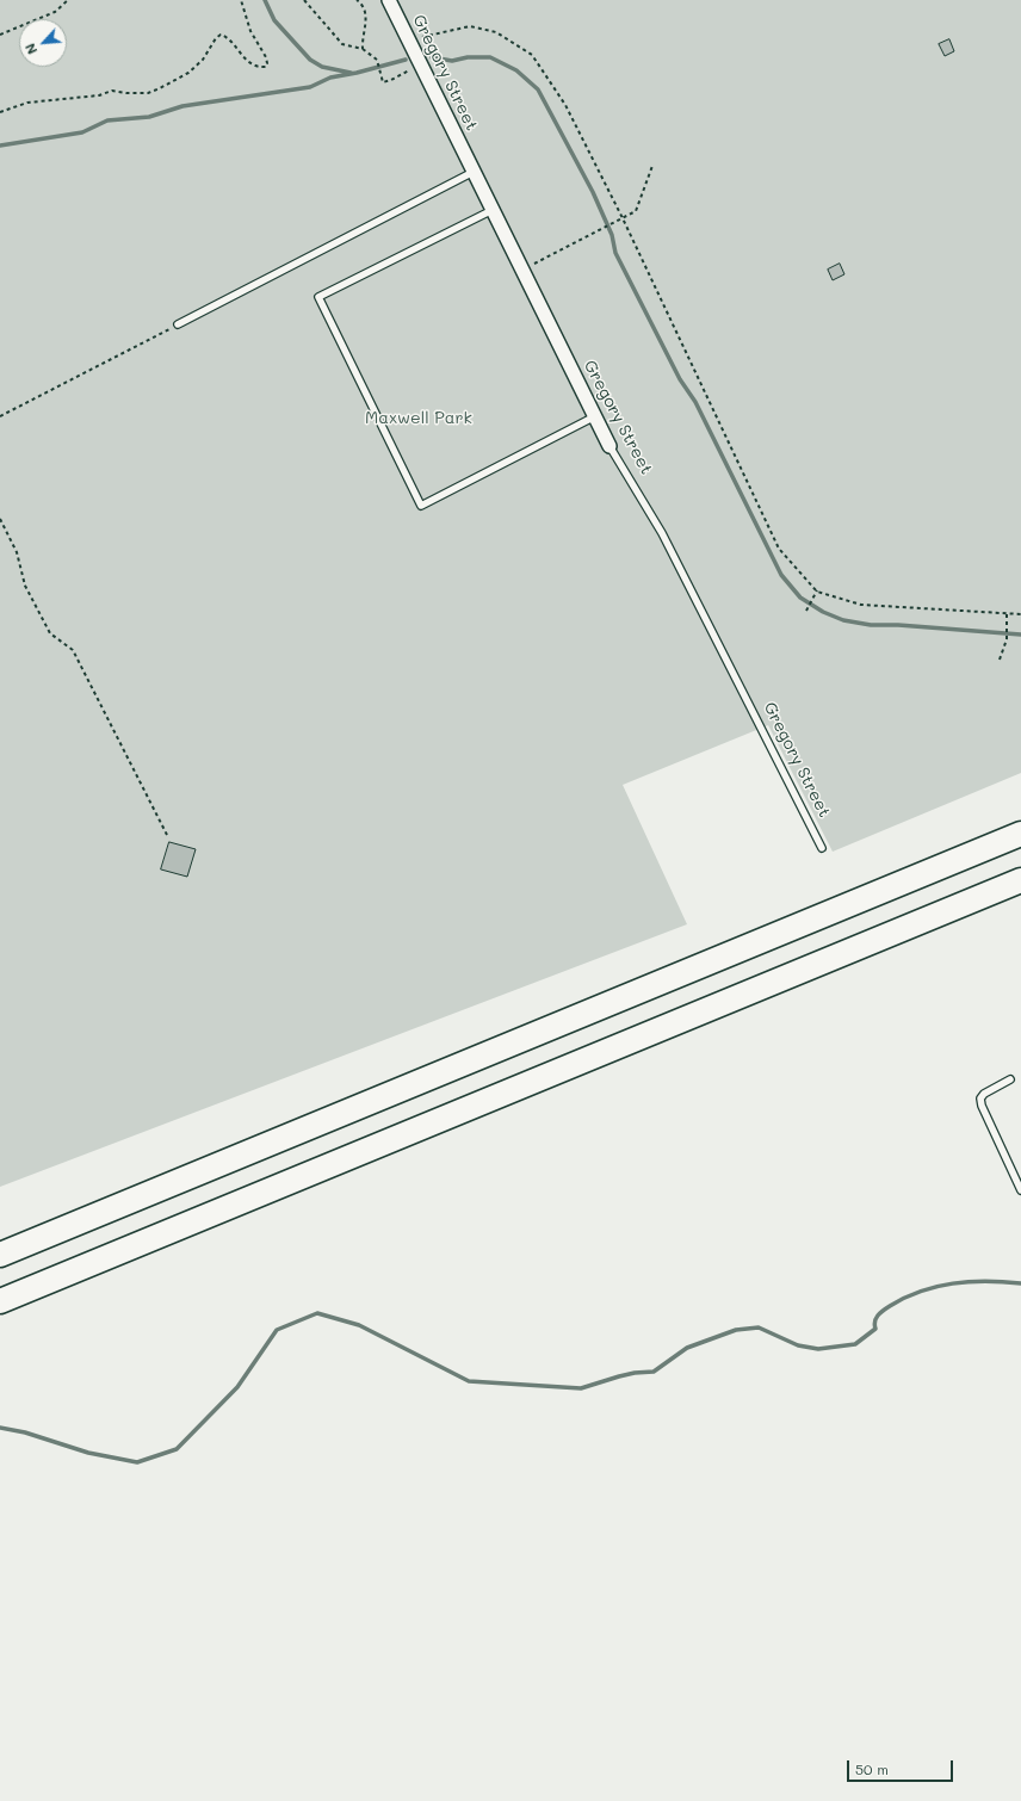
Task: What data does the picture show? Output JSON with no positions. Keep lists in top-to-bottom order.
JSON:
{
  "streets": {
    "street": ["Gregory Street"]
  },
  "parks": ["Maxwell Park"],
  "scale_bar": "50 m",
  "north": "bottom left"
}
